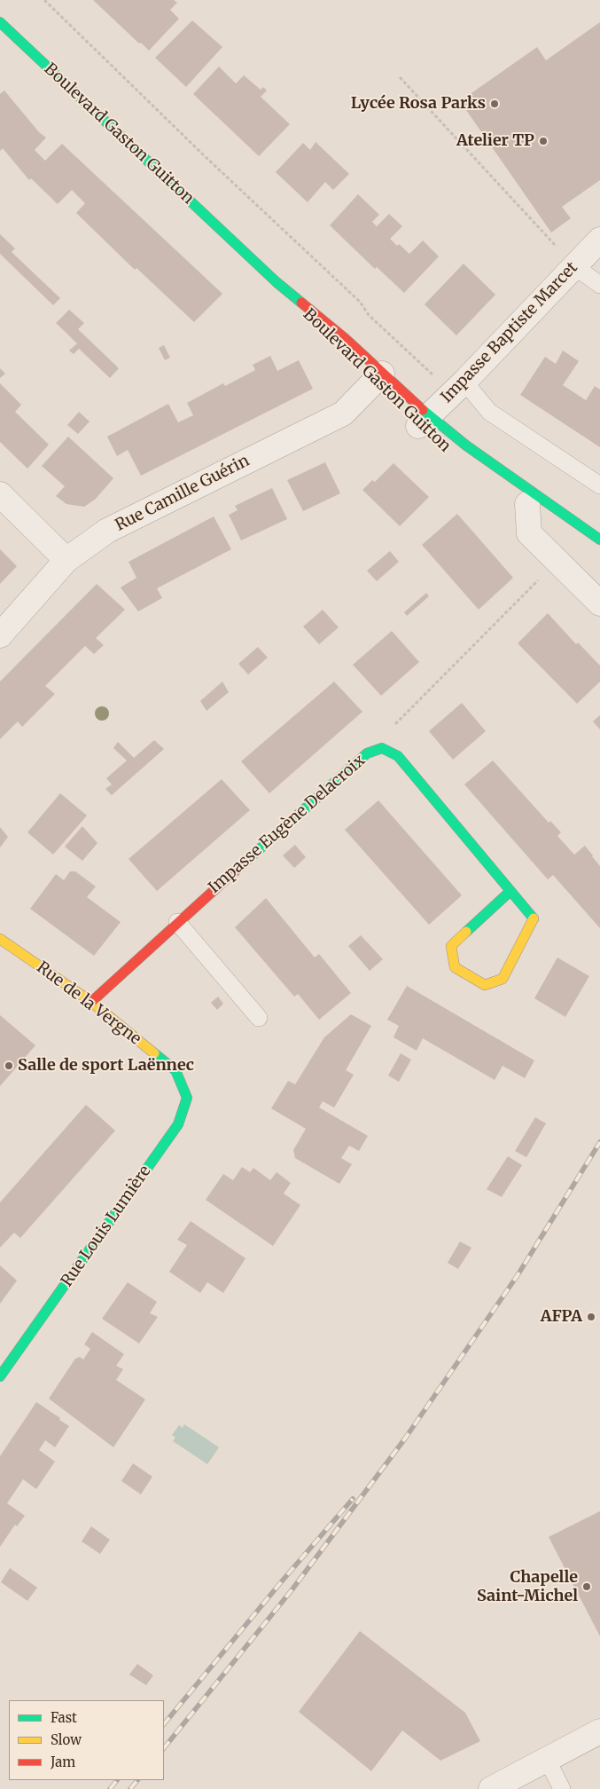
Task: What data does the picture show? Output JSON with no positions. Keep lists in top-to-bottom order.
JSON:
{
  "streets": {
    "street": [
      "Boulevard Gaston Guitton",
      "Impasse Baptiste Marcet",
      "Rue Camille Guérin",
      "Impasse Eugène Delacroix",
      "Rue de la Vergne",
      "Rue Louis Lumière"
    ]
  },
  "crossings": [
    ["Boulevard Gaston Guitton", "Impasse Baptiste Marcet"],
    ["Boulevard Gaston Guitton", "Rue Camille Guérin"],
    ["Impasse Eugène Delacroix", "Rue de la Vergne"],
    ["Rue de la Vergne", "Rue Louis Lumière"]
  ],
  "places": [
    "Lycée Rosa Parks",
    "Atelier TP",
    "Salle de sport Laënnec",
    "AFPA",
    "Chapelle Saint-Michel"
  ],
  "legend": ["Fast", "Slow", "Jam"]
}
